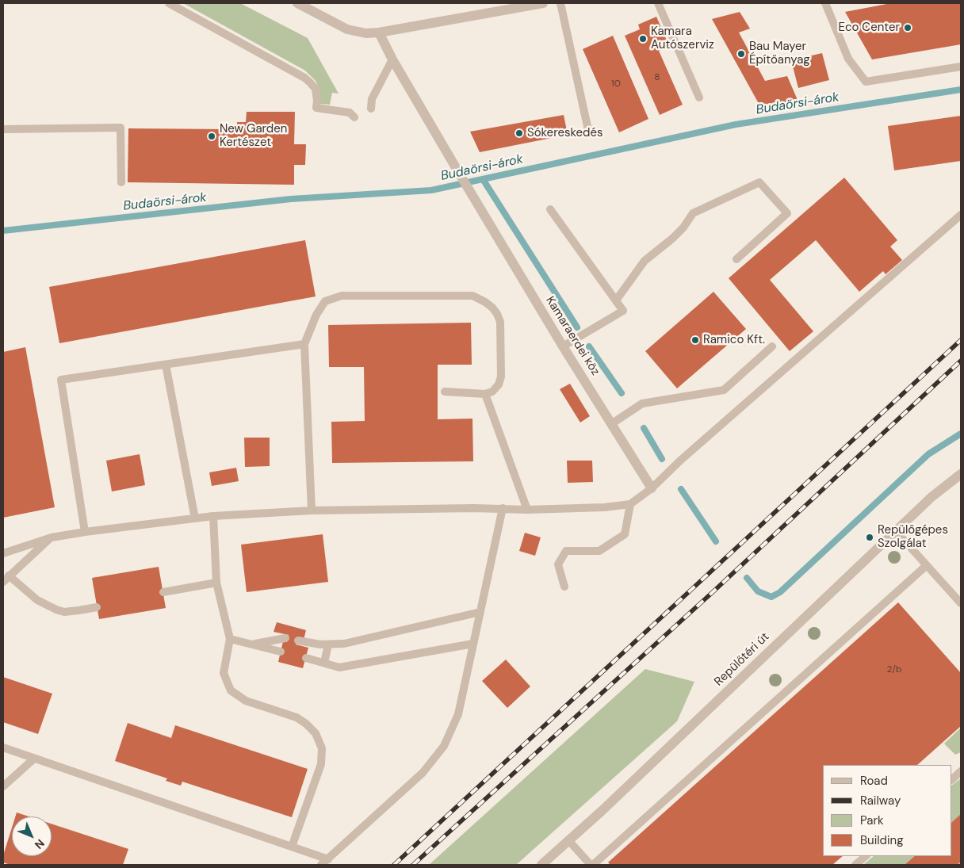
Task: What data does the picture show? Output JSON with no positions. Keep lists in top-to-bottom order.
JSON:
{
  "streets": {
    "street": ["Kamaraerdei köz", "Repülőtéri út"]
  },
  "water": ["Budaörsi-árok"],
  "places": [
    "Eco Center",
    "Kamara Autószerviz",
    "Bau Mayer Építőanyag",
    "Sókereskedés",
    "New Garden Kertészet",
    "Ramico Kft.",
    "Repülőgépes Szolgálat"
  ],
  "house_numbers": ["8", "10", "2/b"],
  "legend": [
    "Road",
    "Railway",
    "Park",
    "Building"
  ],
  "north": "bottom right"
}
